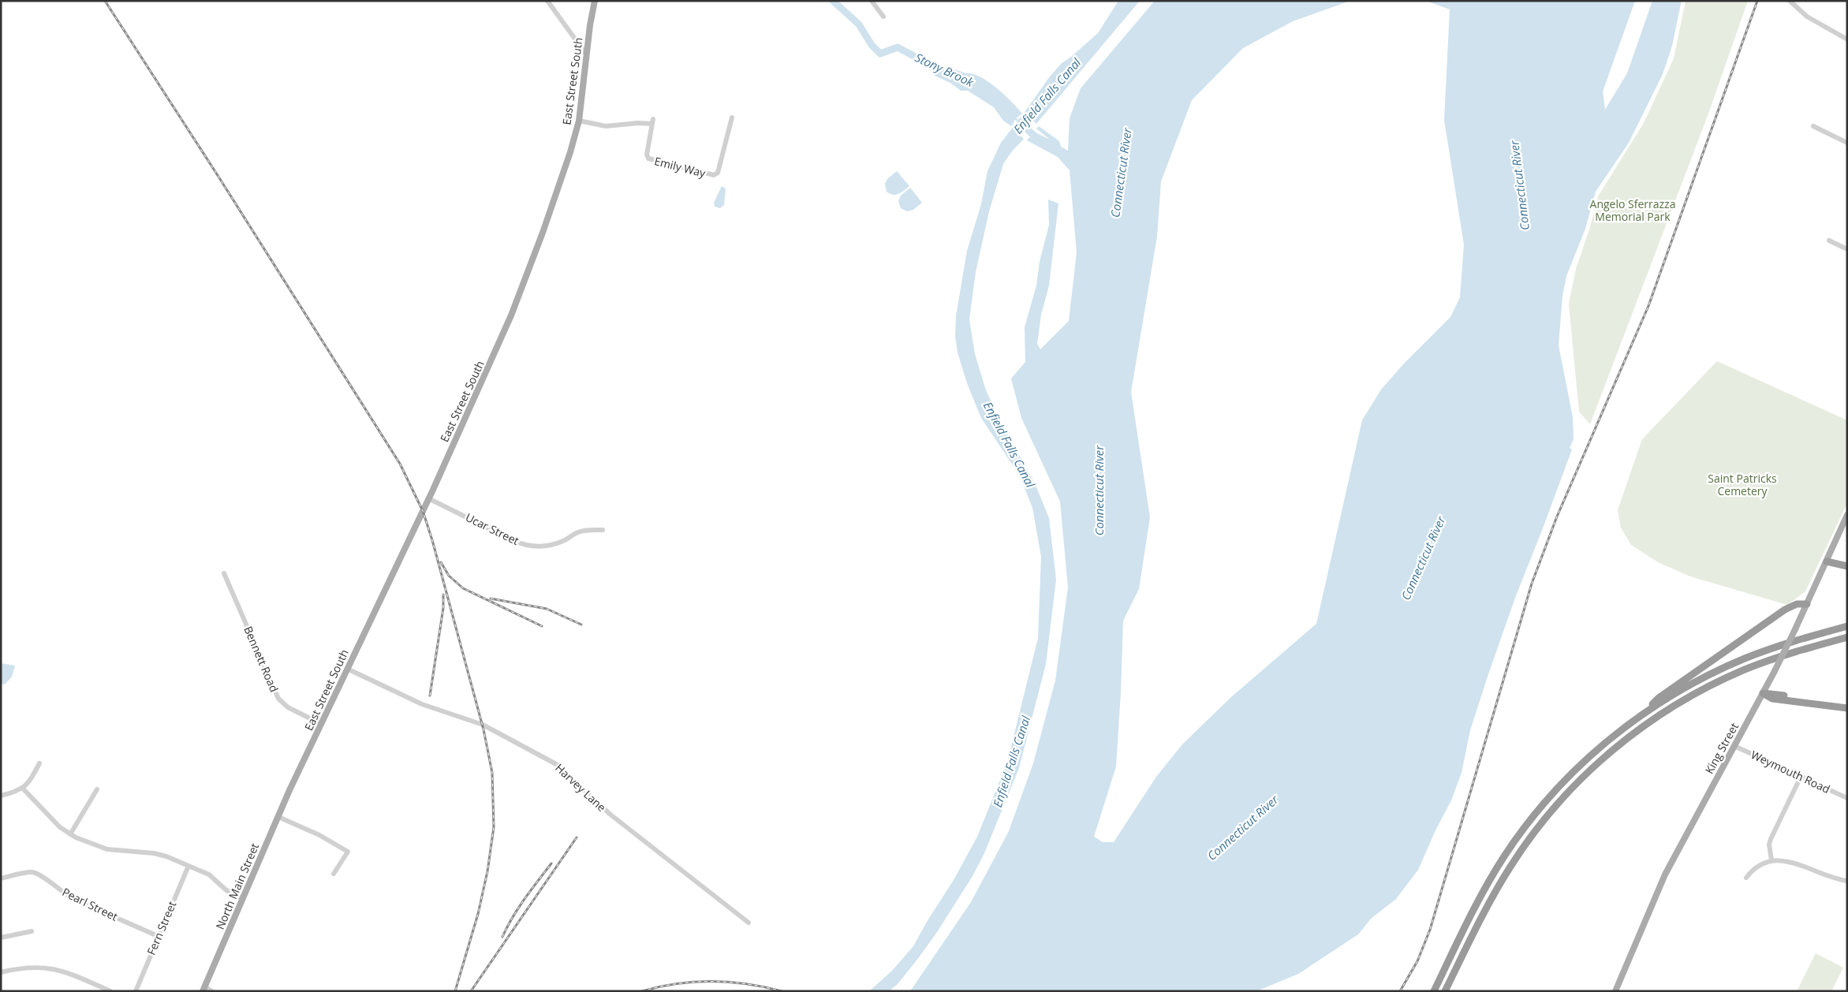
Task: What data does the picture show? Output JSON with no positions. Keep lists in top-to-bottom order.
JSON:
{
  "streets": {
    "main road": ["East Street South", "King Street", "North Main Street"],
    "street": [
      "Emily Way",
      "Ucar Street",
      "Bennett Road",
      "Weymouth Road",
      "Harvey Lane",
      "Pearl Street",
      "Fern Street"
    ]
  },
  "crossings": [
    ["East Street South", "Emily Way"],
    ["East Street South", "Ucar Street"],
    ["East Street South", "Bennett Road"],
    ["East Street South", "Harvey Lane"],
    ["East Street South", "North Main Street"],
    ["King Street", "Weymouth Road"],
    ["Pearl Street", "Fern Street"]
  ],
  "water": ["Stony Brook", "Enfield Falls Canal", "Connecticut River"],
  "parks": ["Angelo Sferrazza Memorial Park", "Saint Patricks Cemetery"]
}
